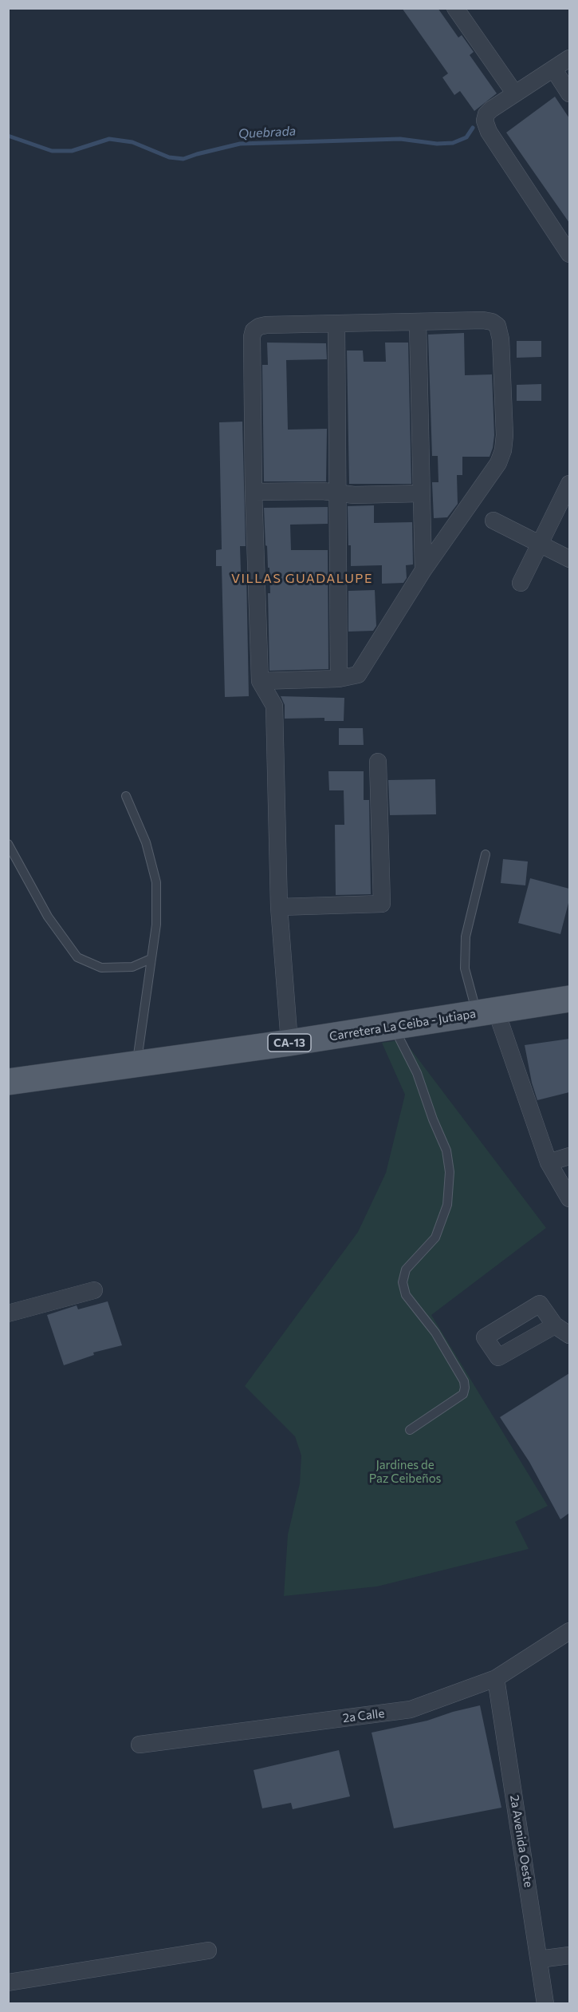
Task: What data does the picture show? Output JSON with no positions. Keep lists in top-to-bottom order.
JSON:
{
  "streets": {
    "main road": ["Carretera La Ceiba - Jutiapa", "CA-13"],
    "street": ["2a Calle", "2a Avenida Oeste"]
  },
  "crossings": [
    ["2a Calle", "2a Avenida Oeste"]
  ],
  "districts": ["VILLAS GUADALUPE"],
  "water": ["Quebrada"],
  "parks": ["Jardines de Paz Ceibeños"]
}
